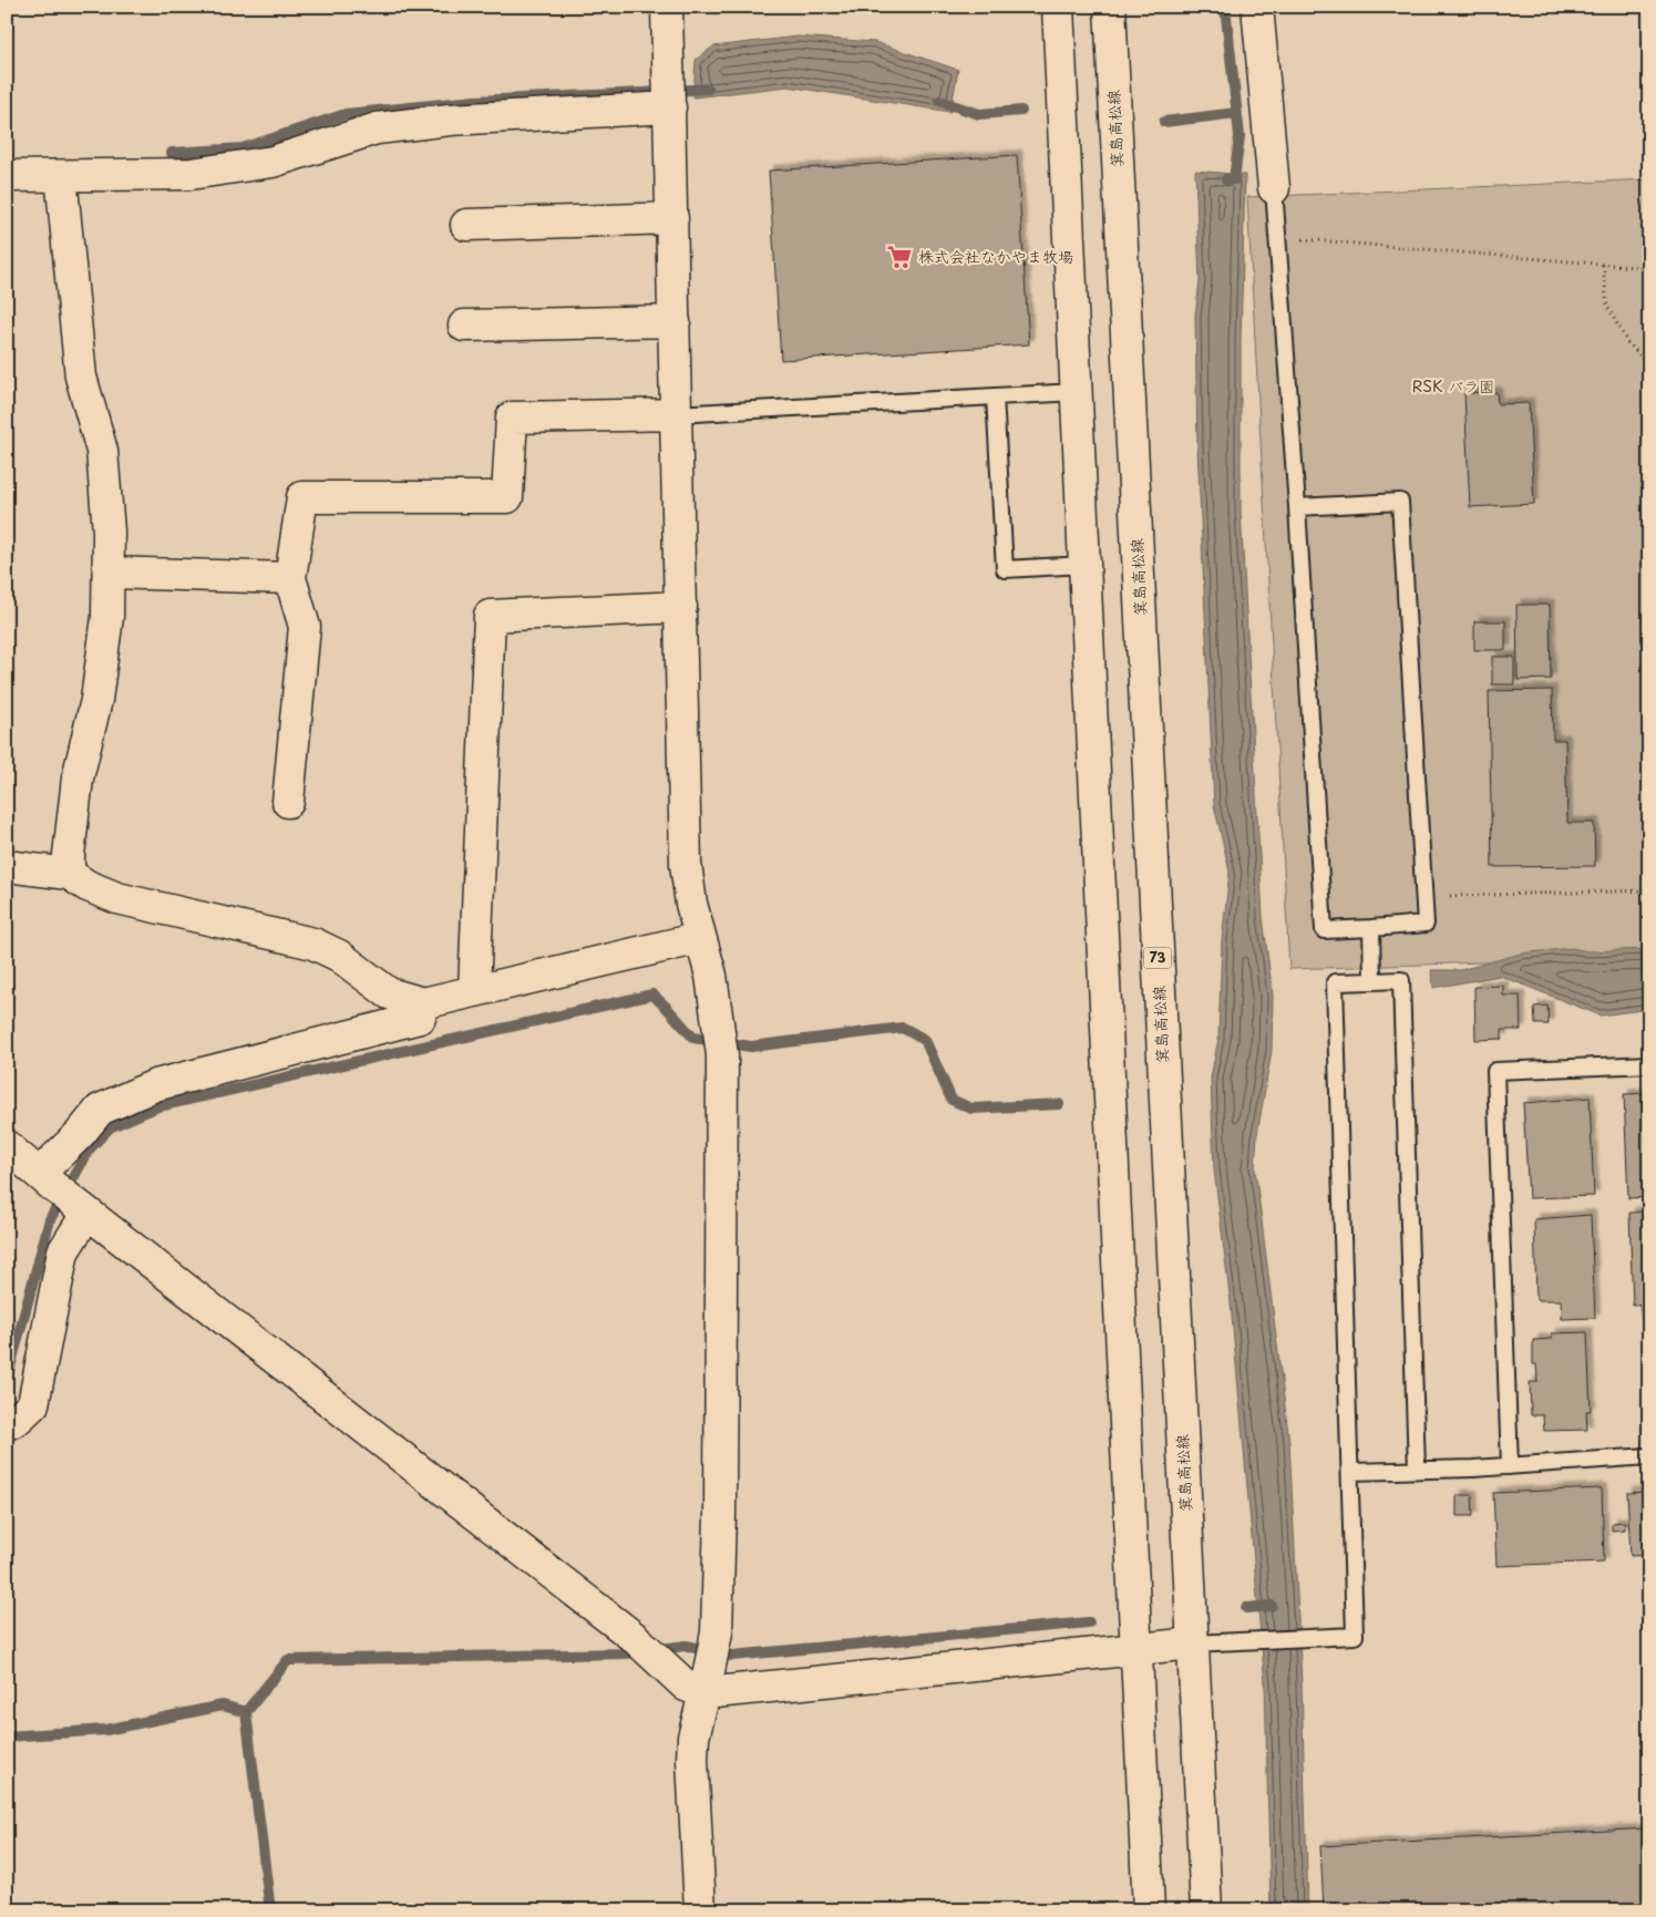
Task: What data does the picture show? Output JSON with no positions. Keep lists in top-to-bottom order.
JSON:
{
  "streets": {
    "street": ["箕島高松線", "73"]
  },
  "parks": ["RSK バラ園"],
  "places": {
    "supermarket": ["株式会社なかやま牧場"]
  }
}
